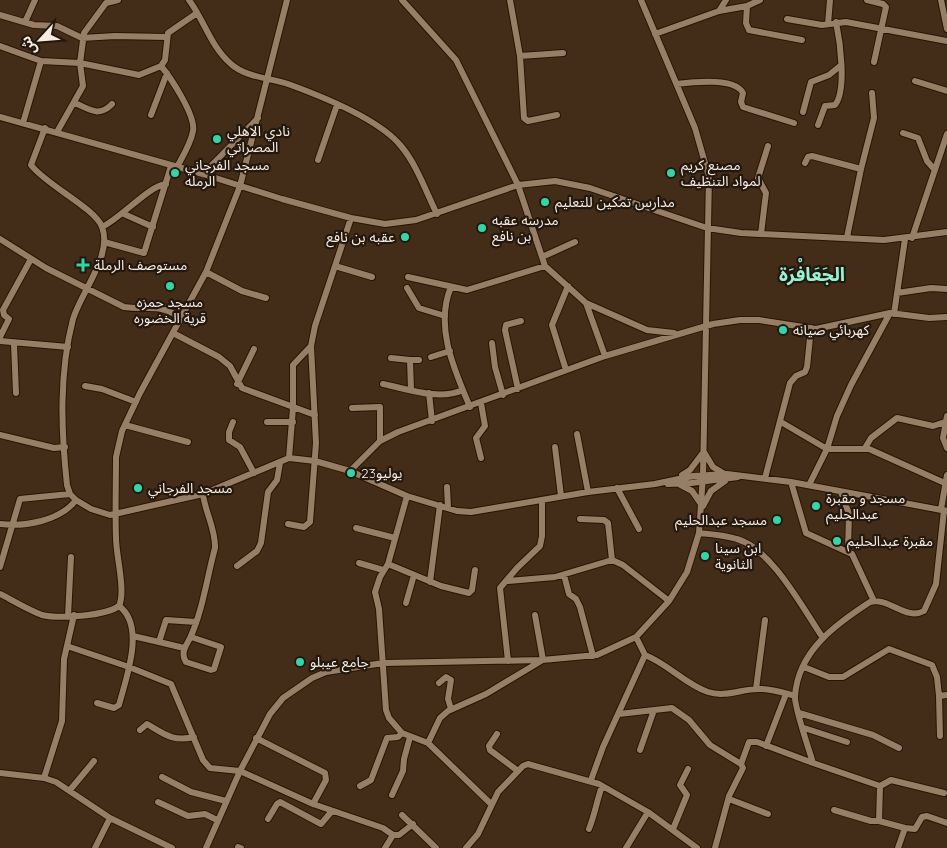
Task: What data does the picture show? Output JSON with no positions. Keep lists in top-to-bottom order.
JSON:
{
  "districts": ["الجَعَافْرَة"],
  "places": {
    "other": [
      "نادي الاهلي المصراتي",
      "مسجد الفرجاني الرمله",
      "مصنع كريم لمواد التنظيف",
      "مدارس تمكين للتعليم",
      "مدرسه عقبه بن نافع",
      "عقبه بن نافع",
      "مسجد حمزه قرية الخضوره",
      "كهربائي صيانه",
      "23يوليو",
      "مسجد الفرجاني",
      "مسجد و مقبرة عبدالحليم",
      "مسجد عبدالحليم",
      "مقبرة عبدالحليم",
      "ابن سينا الثانوية",
      "جامع عيبلو"
    ],
    "health": ["مستوصف الرملة"]
  },
  "north": "bottom left"
}
